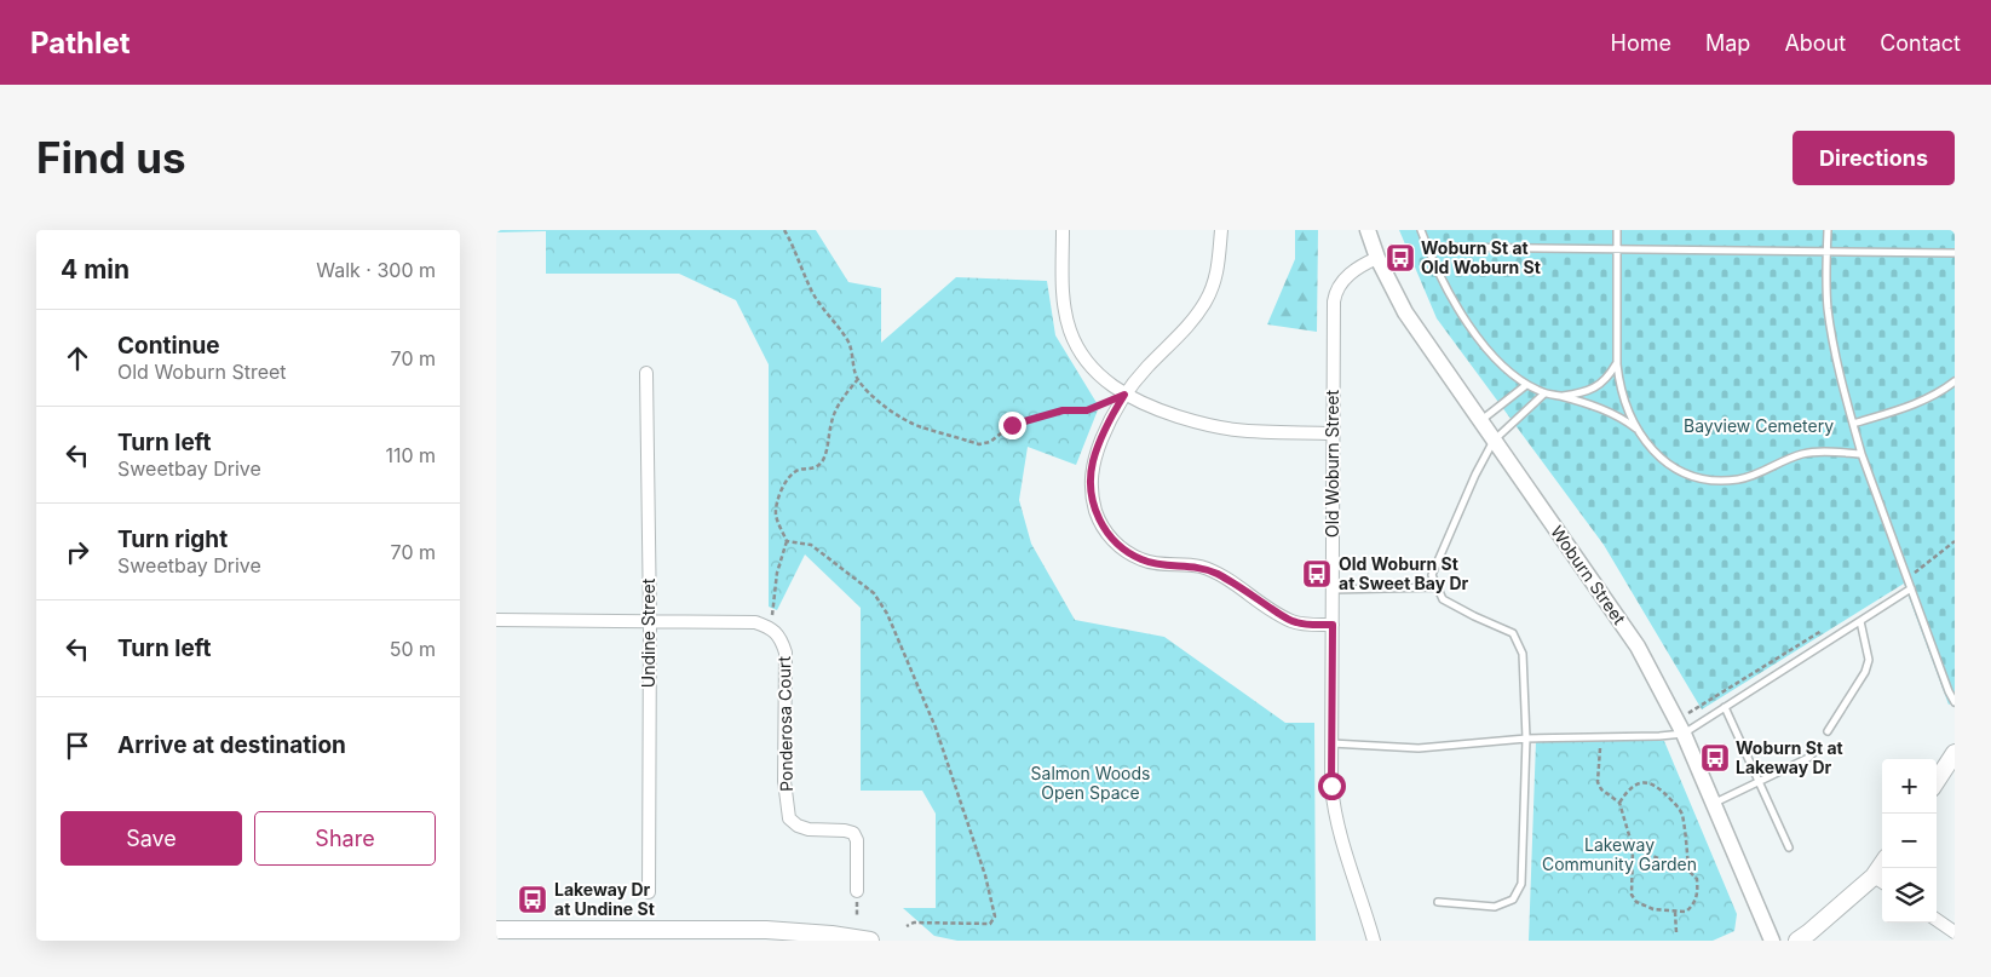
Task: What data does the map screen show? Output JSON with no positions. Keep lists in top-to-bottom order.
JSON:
{
  "streets": {
    "street": [
      "Old Woburn Street",
      "Woburn Street",
      "Undine Street",
      "Ponderosa Court"
    ]
  },
  "crossings": [
    ["Old Woburn Street", "Woburn Street"],
    ["Undine Street", "Ponderosa Court"]
  ],
  "parks": ["Bayview Cemetery", "Salmon Woods Open Space", "Lakeway Community Garden"],
  "places": {
    "bus stop": [
      "Woburn St at Old Woburn St",
      "Old Woburn St at Sweet Bay Dr",
      "Woburn St at Lakeway Dr",
      "Lakeway Dr at Undine St"
    ]
  },
  "page": {
    "header": "Pathlet",
    "nav": [
      "Home",
      "Map",
      "About",
      "Contact"
    ],
    "buttons": [
      "Directions",
      ["Save", "Share"]
    ],
    "title": "Find us",
    "heading": ["4 min", "Walk · 300 m"],
    "list": [
      ["Continue", "Old Woburn Street", "70 m"],
      ["Turn left", "Sweetbay Drive", "110 m"],
      ["Turn right", "Sweetbay Drive", "70 m"],
      ["Turn left", "50 m"],
      "Arrive at destination"
    ],
    "map_buttons": ["+", "−"]
  }
}
